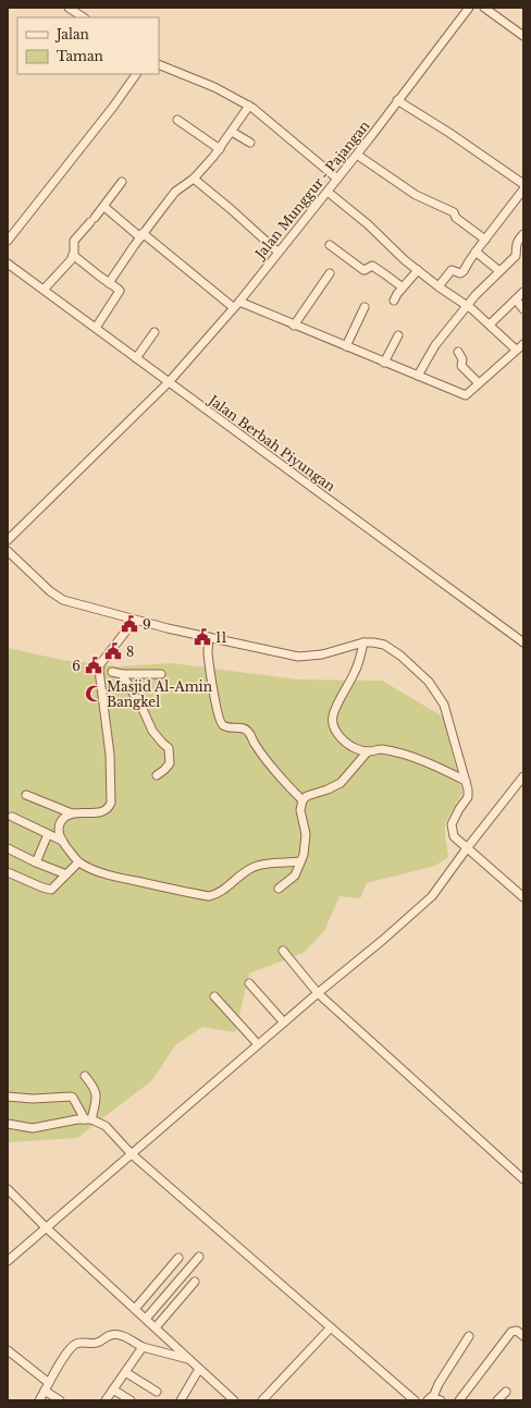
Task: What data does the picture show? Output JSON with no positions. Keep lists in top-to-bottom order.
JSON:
{
  "streets": {
    "street": ["Jalan Munggur - Pajangan", "Jalan Berbah Piyungan"]
  },
  "crossings": [
    ["Jalan Munggur - Pajangan", "Jalan Berbah Piyungan"]
  ],
  "places": {
    "public building": [
      "9",
      "11",
      "8",
      "6"
    ],
    "mosque": ["Masjid Al-Amin Bangkel"]
  },
  "legend": ["Jalan", "Taman"]
}
